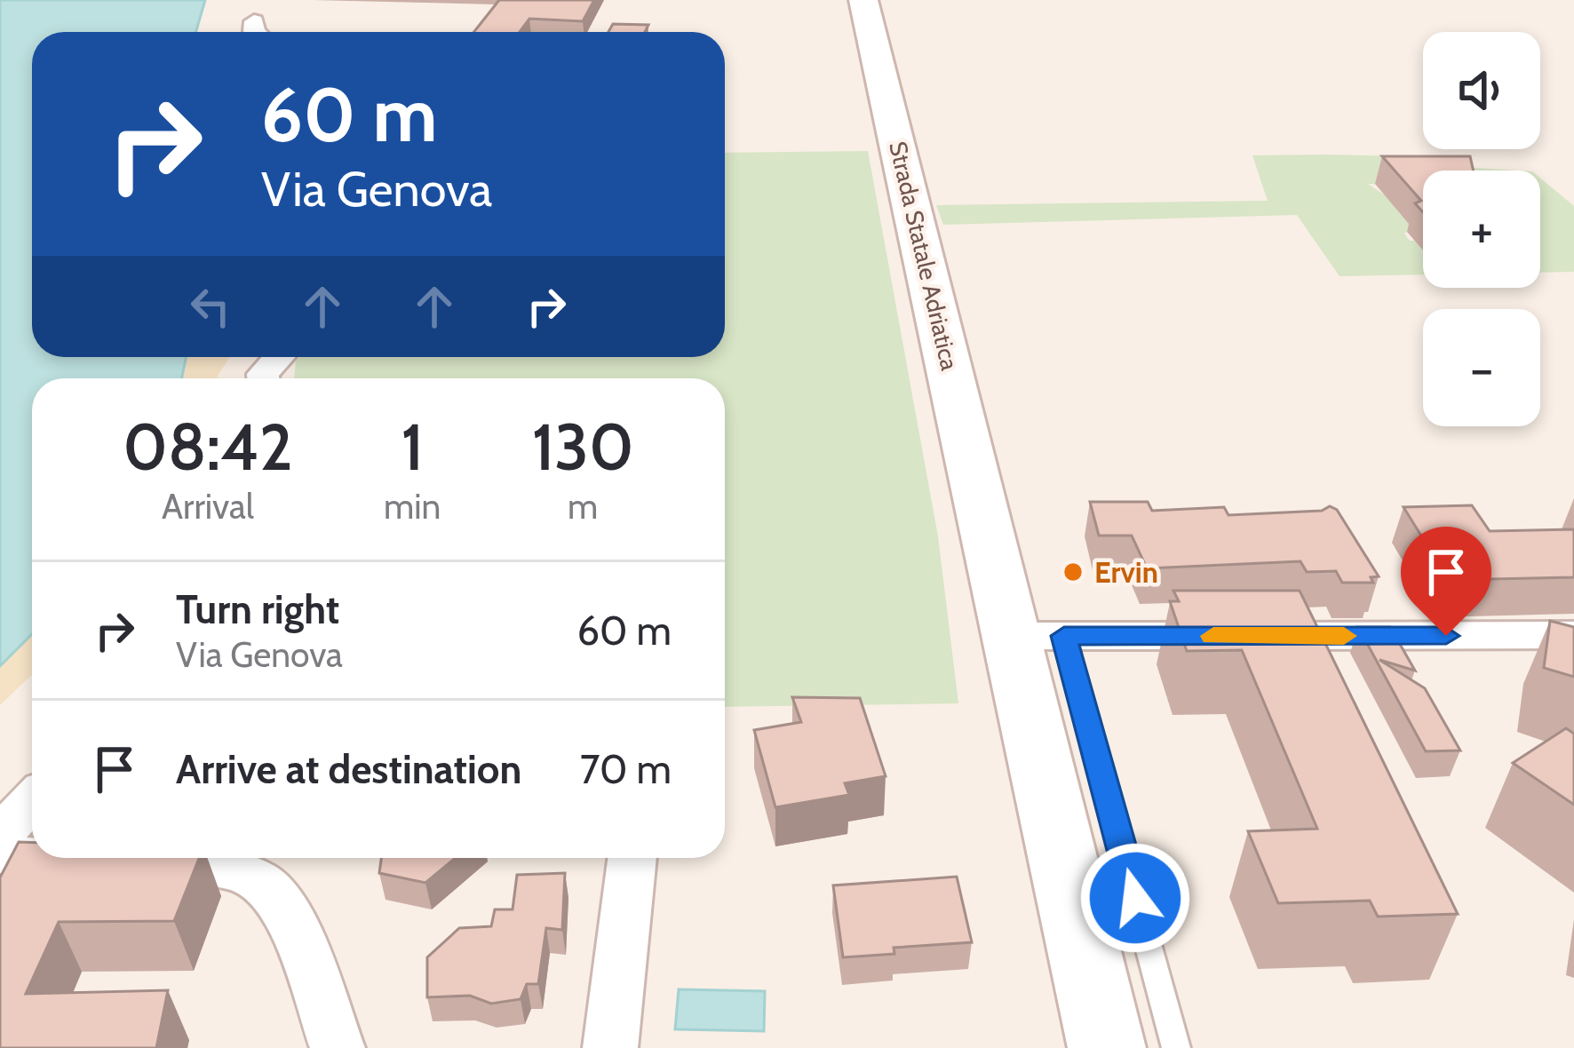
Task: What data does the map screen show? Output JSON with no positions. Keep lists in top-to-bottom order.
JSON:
{
  "streets": {
    "main road": ["Strada Statale Adriatica"]
  },
  "places": ["Ervin"],
  "page": {
    "map_buttons": ["+", "−"],
    "turn": ["60 m", "Via Genova"],
    "eta": [
      "08:42",
      "Arrival",
      "1",
      "min",
      "130",
      "m"
    ],
    "list": [
      {
        "name": "Turn right",
        "note": "Via Genova",
        "value": "60 m"
      },
      {
        "name": "Arrive at destination",
        "value": "70 m"
      }
    ]
  }
}
